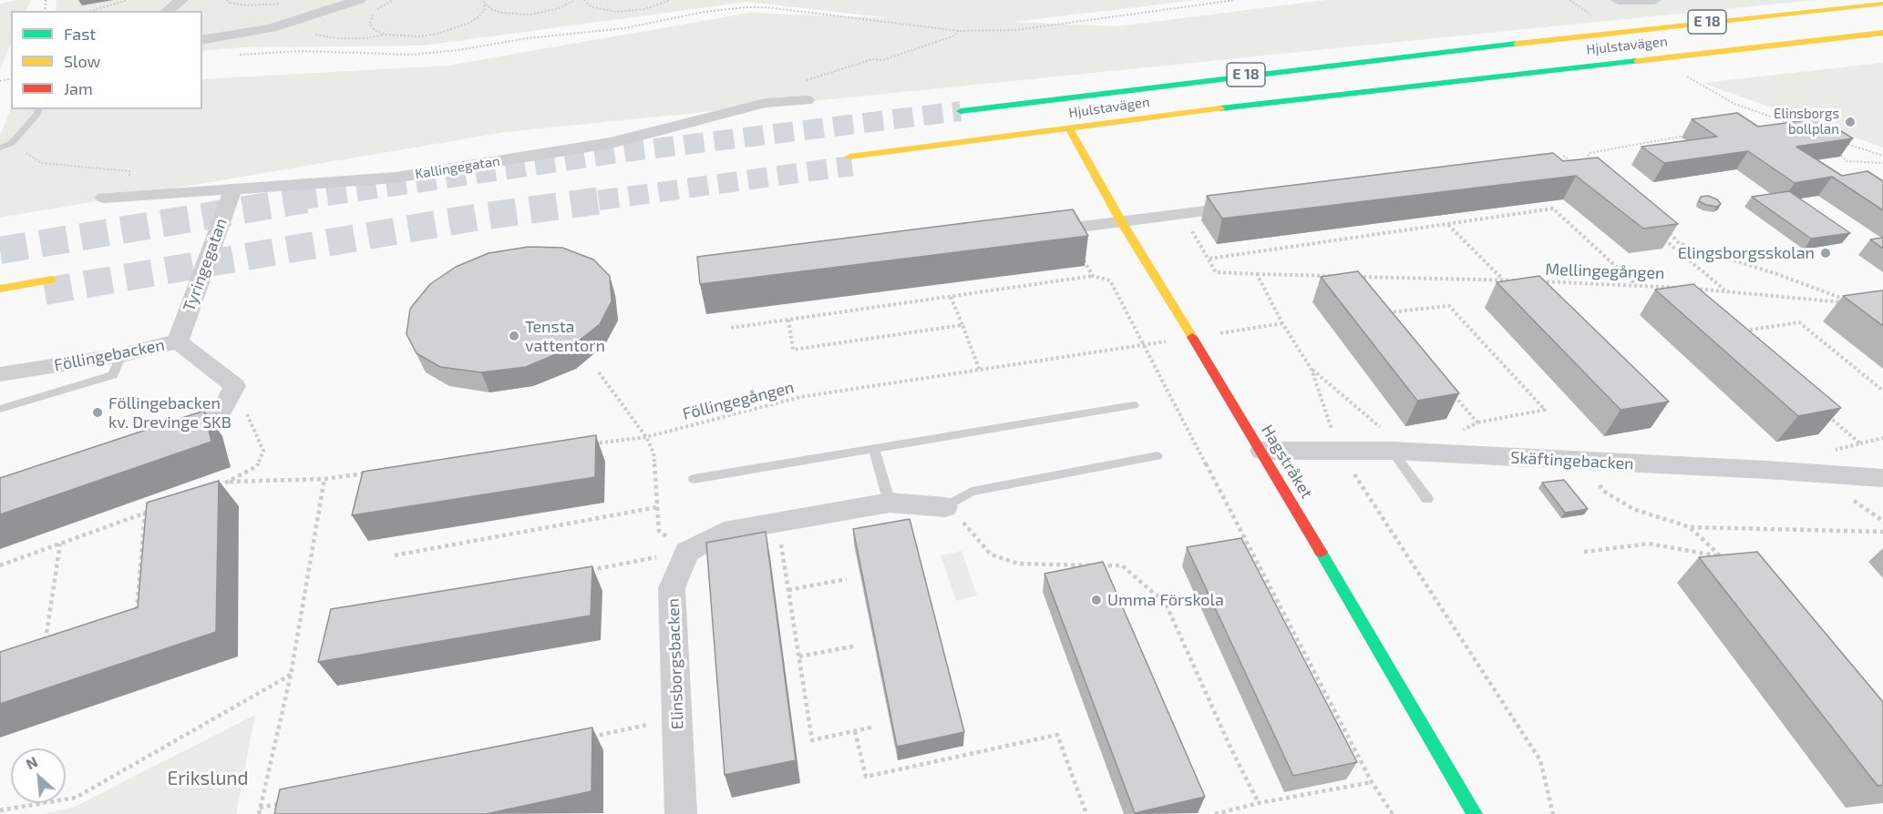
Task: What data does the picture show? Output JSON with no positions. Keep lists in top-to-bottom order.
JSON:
{
  "streets": {
    "main road": ["E 18", "Hjulstavägen", "Hagstråket"],
    "street": [
      "Kallingegatan",
      "Tyringegatan",
      "Föllingebacken",
      "Skäftingebacken",
      "Elinsborgsbacken"
    ],
    "path": ["Mellingegången", "Föllingegången"]
  },
  "crossings": [
    ["Hjulstavägen", "Hagstråket"],
    ["Kallingegatan", "Tyringegatan"],
    ["Tyringegatan", "Föllingebacken"],
    ["Skäftingebacken", "Hagstråket"]
  ],
  "parks": ["Erikslund"],
  "places": [
    "Elinsborgs bollplan",
    "Elingsborgsskolan",
    "Tensta vattentorn",
    "Föllingebacken kv. Drevinge SKB",
    "Umma Förskola"
  ],
  "legend": ["Fast", "Slow", "Jam"],
  "north": "top left"
}
